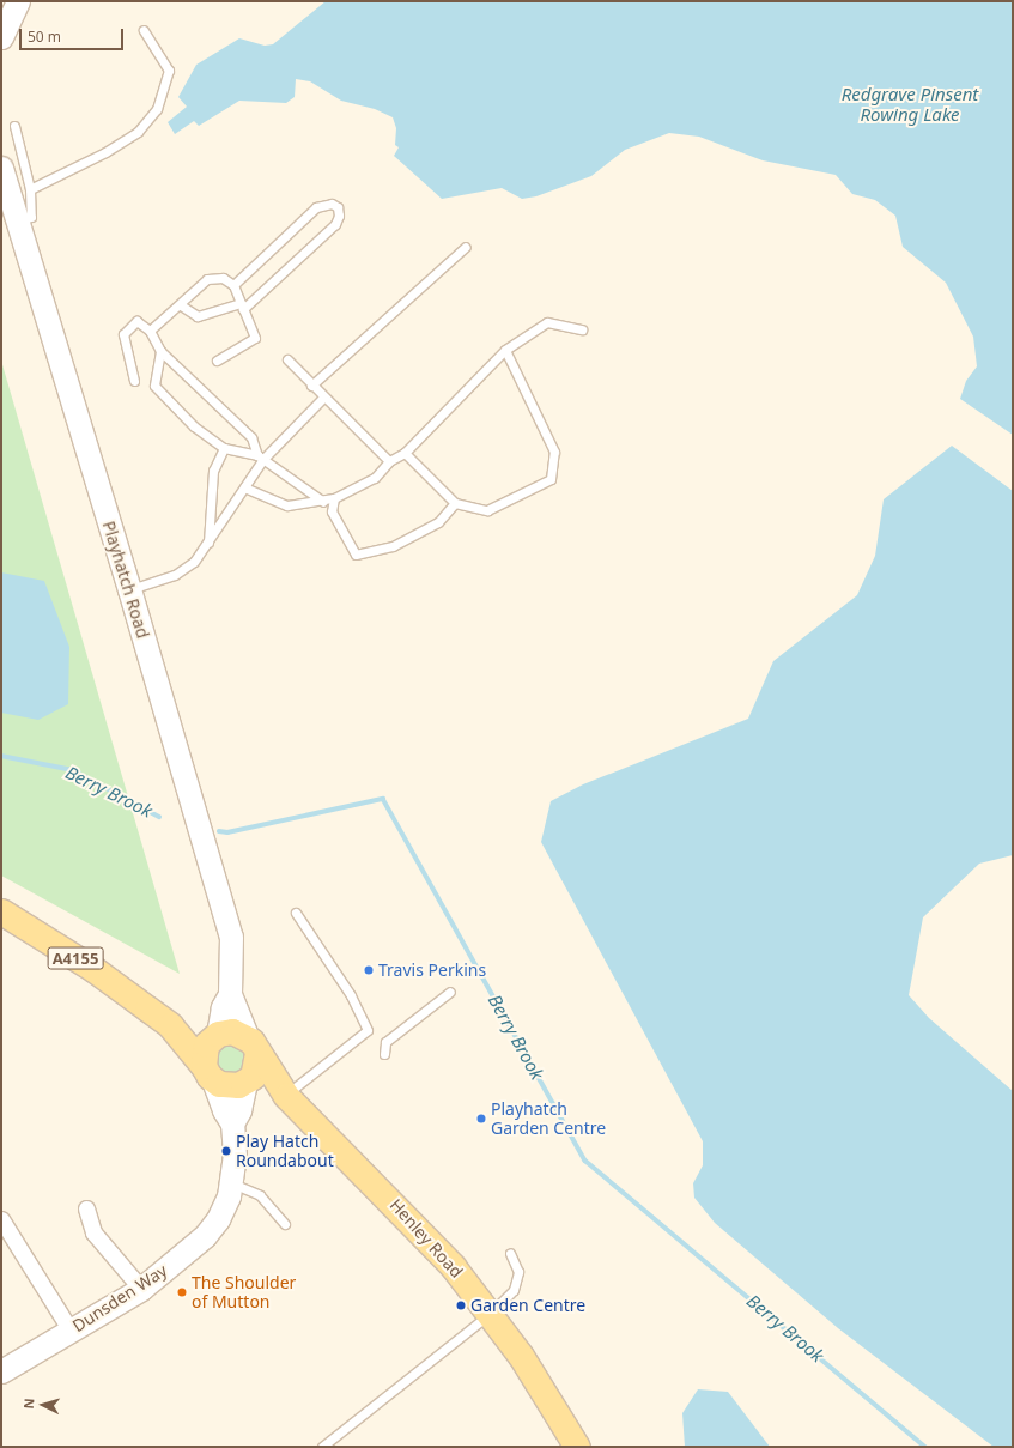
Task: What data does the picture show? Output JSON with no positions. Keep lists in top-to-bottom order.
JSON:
{
  "streets": {
    "main road": [
      "Playhatch Road",
      "A4155",
      "Henley Road",
      "Dunsden Way"
    ]
  },
  "crossings": [
    ["Playhatch Road", "A4155"],
    ["Playhatch Road", "Henley Road"],
    ["Playhatch Road", "Dunsden Way"],
    ["A4155", "Henley Road"],
    ["A4155", "Dunsden Way"],
    ["Henley Road", "Dunsden Way"]
  ],
  "water": ["Redgrave Pinsent Rowing Lake", "Berry Brook"],
  "places": [
    "Travis Perkins",
    "Playhatch Garden Centre",
    "Play Hatch Roundabout",
    "The Shoulder of Mutton",
    "Garden Centre"
  ],
  "scale_bar": "50 m",
  "north": "left"
}
